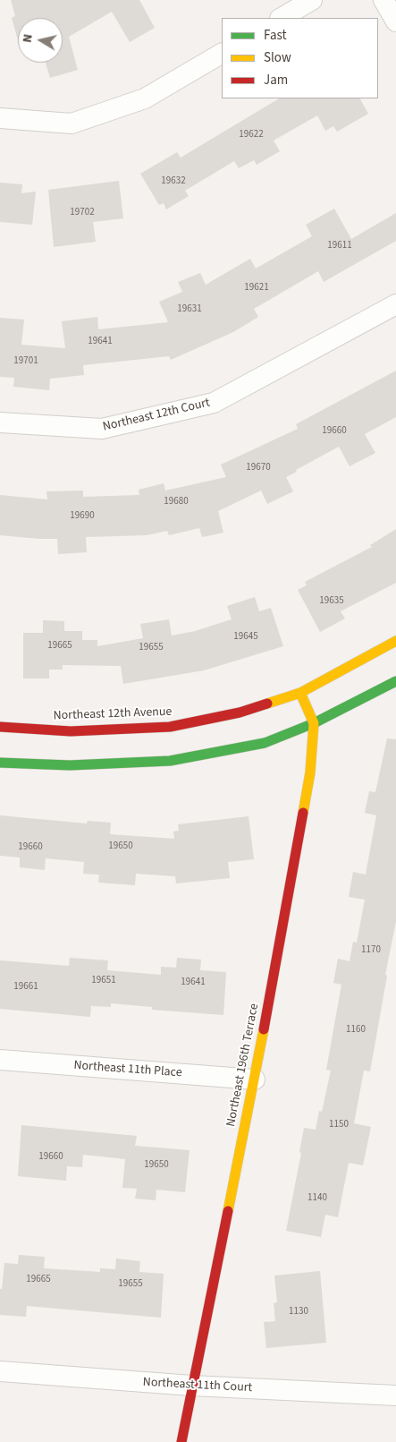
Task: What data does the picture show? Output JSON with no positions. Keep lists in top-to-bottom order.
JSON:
{
  "streets": {
    "street": [
      "Northeast 12th Court",
      "Northeast 12th Avenue",
      "Northeast 196th Terrace",
      "Northeast 11th Place",
      "Northeast 11th Court"
    ]
  },
  "crossings": [
    ["Northeast 12th Avenue", "Northeast 196th Terrace"],
    ["Northeast 196th Terrace", "Northeast 11th Place"],
    ["Northeast 196th Terrace", "Northeast 11th Court"]
  ],
  "house_numbers": [
    "19622",
    "19632",
    "19702",
    "19611",
    "19621",
    "19631",
    "19641",
    "19701",
    "19660",
    "19670",
    "19680",
    "19690",
    "19635",
    "19645",
    "19665",
    "19655",
    "19650",
    "19660",
    "1170",
    "19651",
    "19641",
    "19661",
    "1160",
    "1150",
    "19660",
    "19650",
    "1140",
    "19665",
    "19655",
    "1130"
  ],
  "legend": ["Fast", "Slow", "Jam"],
  "north": "left"
}
